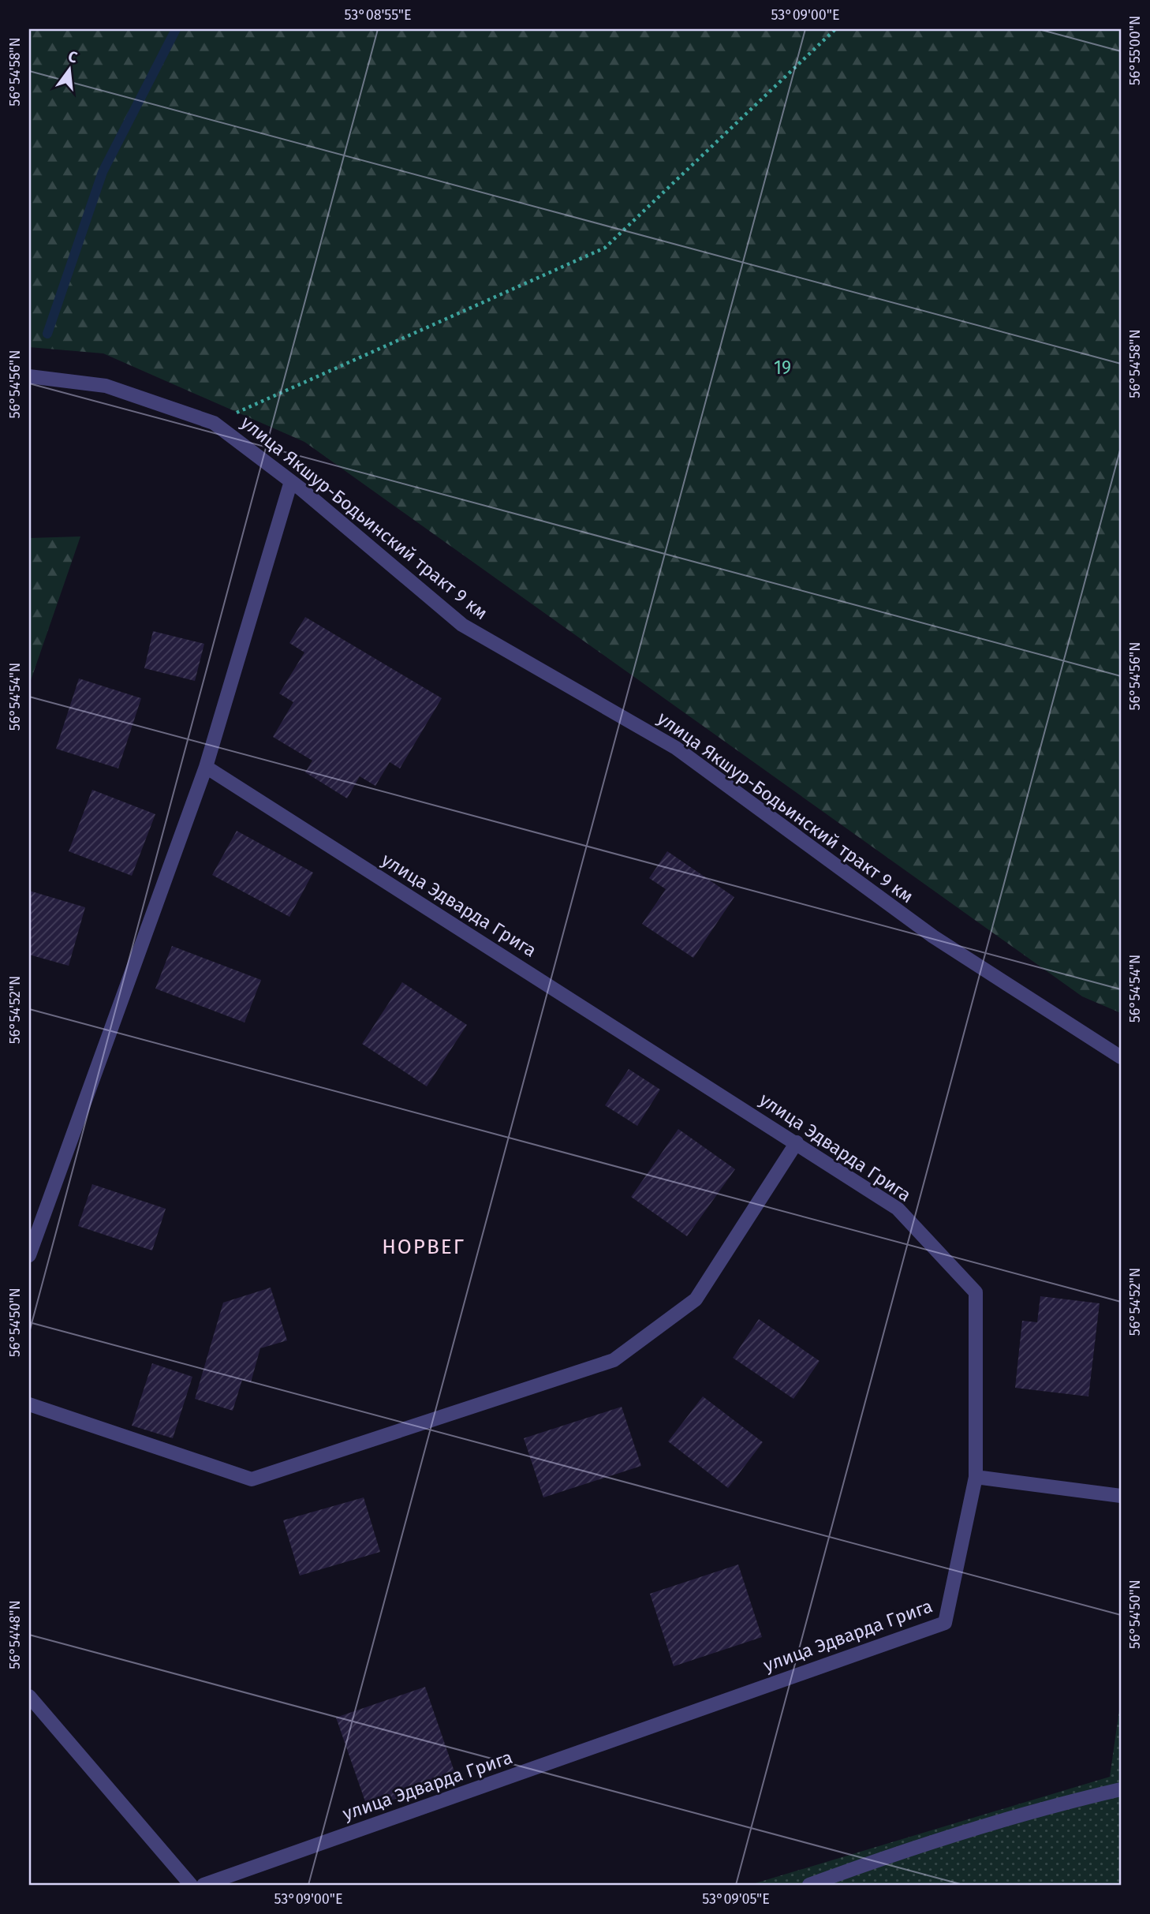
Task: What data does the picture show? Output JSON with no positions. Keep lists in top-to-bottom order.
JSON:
{
  "streets": {
    "street": ["улица Якшур-Бодьинский тракт 9 км", "улица Эдварда Грига"]
  },
  "districts": ["НОРВЕГ"],
  "parks": ["19"],
  "north": "top",
  "coordinates": [
    "53°08'55\"E",
    "53°09'00\"E",
    "56°55'00\"N",
    "56°54'58\"N",
    "56°54'56\"N",
    "56°54'54\"N",
    "56°54'52\"N",
    "56°54'50\"N",
    "56°54'48\"N",
    "53°09'05\"E"
  ]
}
